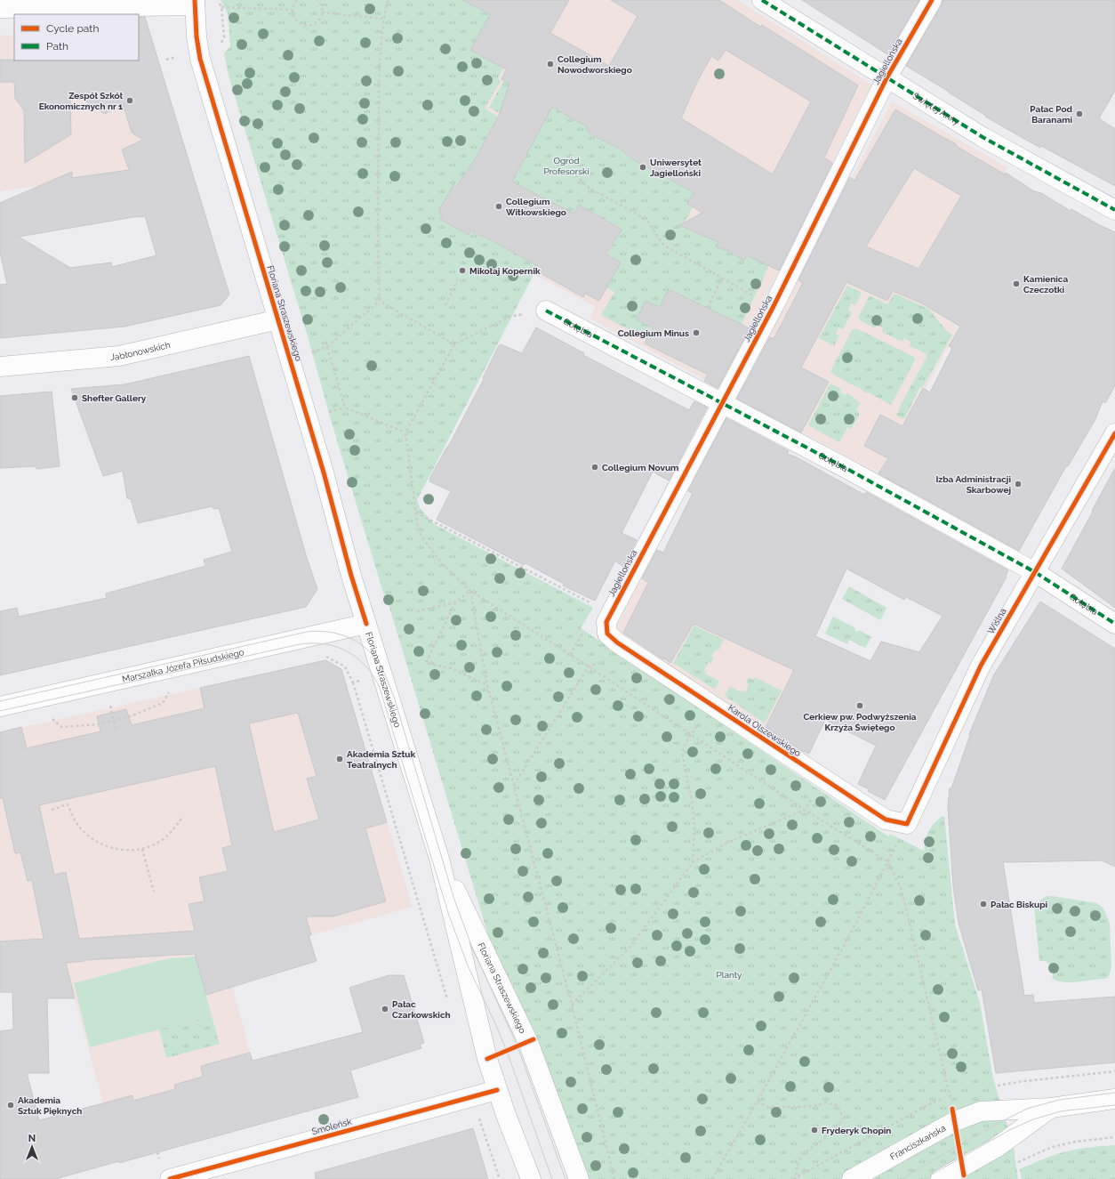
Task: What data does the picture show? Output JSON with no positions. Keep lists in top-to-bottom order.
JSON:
{
  "streets": {
    "street": [
      "Jagiellońska",
      "Świętej Anny",
      "Floriana Straszewskiego",
      "Gołębia",
      "Jabłonowskich",
      "Wiślna",
      "Marszałka Józefa Piłsudskiego",
      "Karola Olszewskiego",
      "Smoleńsk",
      "Franciszkańska"
    ]
  },
  "crossings": [
    ["Jagiellońska", "Świętej Anny"],
    ["Jagiellońska", "Gołębia"],
    ["Jagiellońska", "Karola Olszewskiego"],
    ["Floriana Straszewskiego", "Jabłonowskich"],
    ["Floriana Straszewskiego", "Marszałka Józefa Piłsudskiego"],
    ["Floriana Straszewskiego", "Smoleńsk"],
    ["Gołębia", "Wiślna"],
    ["Wiślna", "Karola Olszewskiego"]
  ],
  "parks": ["Ogród Profesorski", "Planty"],
  "places": [
    "Collegium Nowodworskiego",
    "Zespół Szkół Ekonomicznych nr 1",
    "Pałac Pod Baranami",
    "Uniwersytet Jagielloński",
    "Collegium Witkowskiego",
    "Mikołaj Kopernik",
    "Kamienica Czeczotki",
    "Collegium Minus",
    "Shefter Gallery",
    "Collegium Novum",
    "Izba Administracji Skarbowej",
    "Cerkiew pw. Podwyższenia Krzyża Świętego",
    "Akademia Sztuk Teatralnych",
    "Pałac Biskupi",
    "Pałac Czarkowskich",
    "Akademia Sztuk Pięknych",
    "Fryderyk Chopin"
  ],
  "legend": ["Cycle path", "Path"],
  "north": "top"
}
